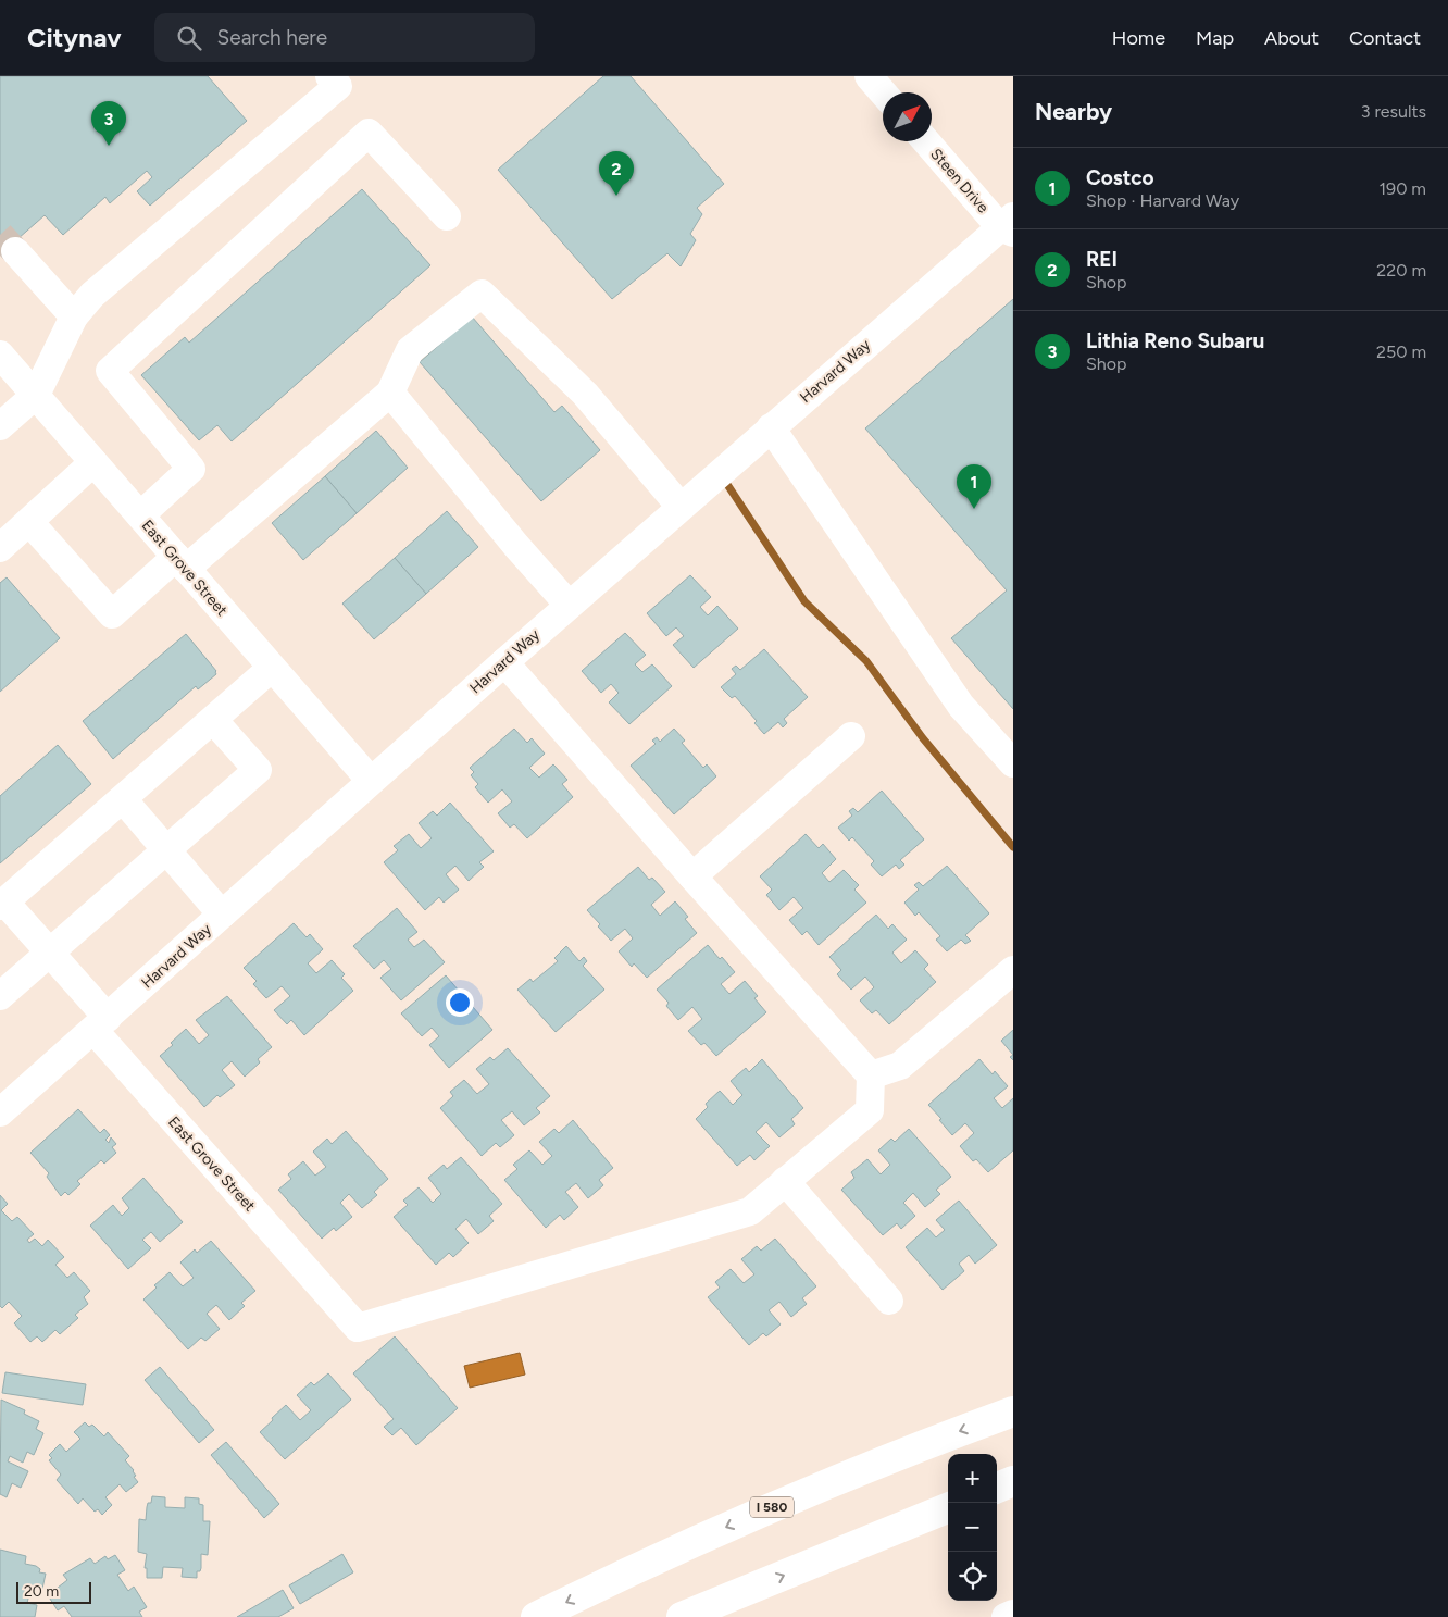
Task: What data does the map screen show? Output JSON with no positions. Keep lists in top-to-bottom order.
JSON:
{
  "streets": {
    "highway": ["I 580"],
    "street": ["Steen Drive", "Harvard Way", "East Grove Street"]
  },
  "crossings": [
    ["Steen Drive", "Harvard Way"],
    ["Harvard Way", "East Grove Street"]
  ],
  "scale_bar": "20 m",
  "north": "top right",
  "page": {
    "header": "Citynav",
    "search": "Search here",
    "nav": [
      "Home",
      "Map",
      "About",
      "Contact"
    ],
    "heading": ["Nearby", "3 results"],
    "pins": ["3", "2", "1"],
    "list": [
      {
        "mark": "1",
        "name": "Costco",
        "note": "Shop · Harvard Way",
        "value": "190 m"
      },
      {
        "mark": "2",
        "name": "REI",
        "note": "Shop",
        "value": "220 m"
      },
      {
        "mark": "3",
        "name": "Lithia Reno Subaru",
        "note": "Shop",
        "value": "250 m"
      }
    ],
    "map_buttons": ["+", "−"],
    "scale": "20 m"
  }
}
